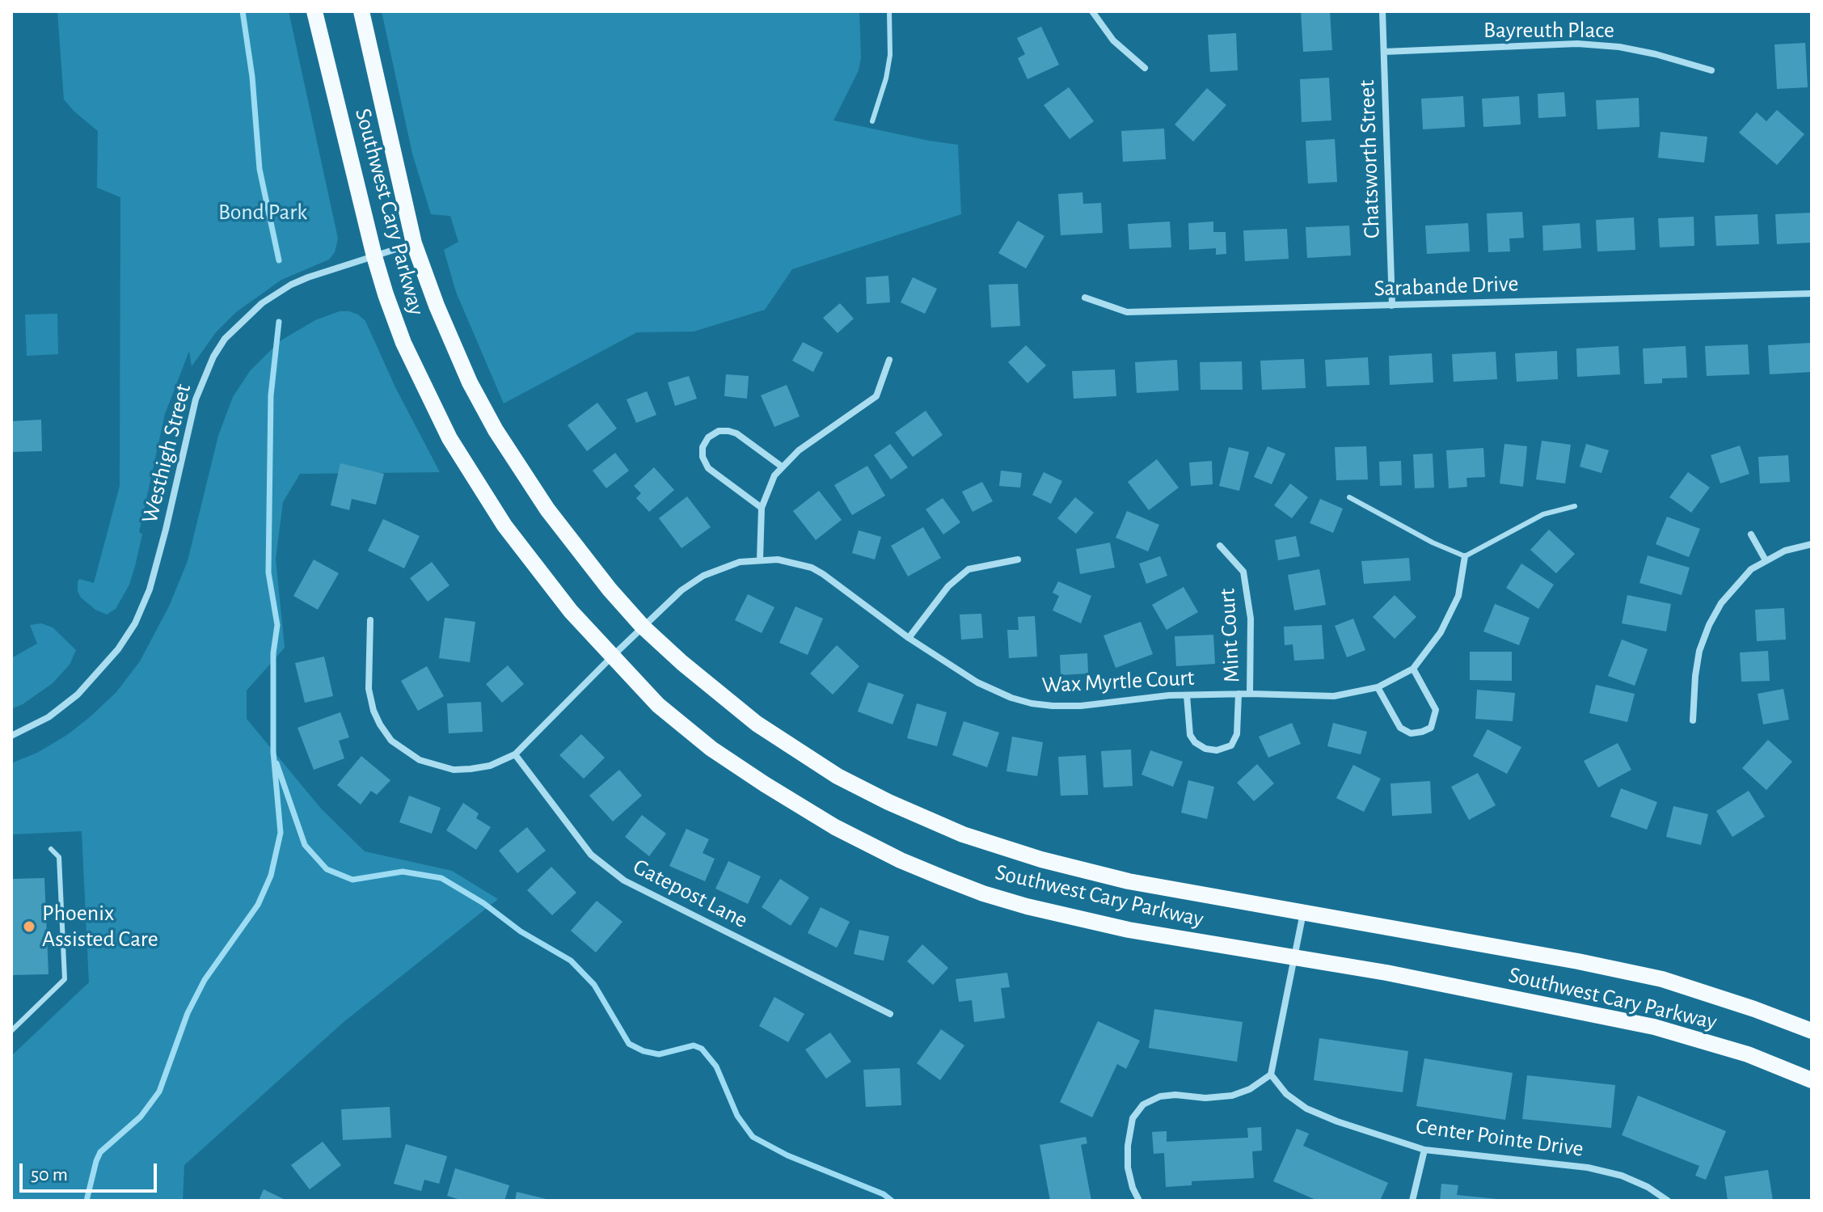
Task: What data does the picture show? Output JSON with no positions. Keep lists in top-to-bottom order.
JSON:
{
  "streets": {
    "main road": ["Southwest Cary Parkway"],
    "street": [
      "Bayreuth Place",
      "Chatsworth Street",
      "Sarabande Drive",
      "Westhigh Street",
      "Mint Court",
      "Wax Myrtle Court",
      "Gatepost Lane",
      "Center Pointe Drive"
    ]
  },
  "crossings": [
    ["Bayreuth Place", "Chatsworth Street"],
    ["Chatsworth Street", "Sarabande Drive"],
    ["Southwest Cary Parkway", "Westhigh Street"],
    ["Southwest Cary Parkway", "Wax Myrtle Court"],
    ["Mint Court", "Wax Myrtle Court"],
    ["Wax Myrtle Court", "Gatepost Lane"]
  ],
  "parks": ["Bond Park"],
  "places": ["Phoenix Assisted Care"],
  "scale_bar": "50 m"
}
